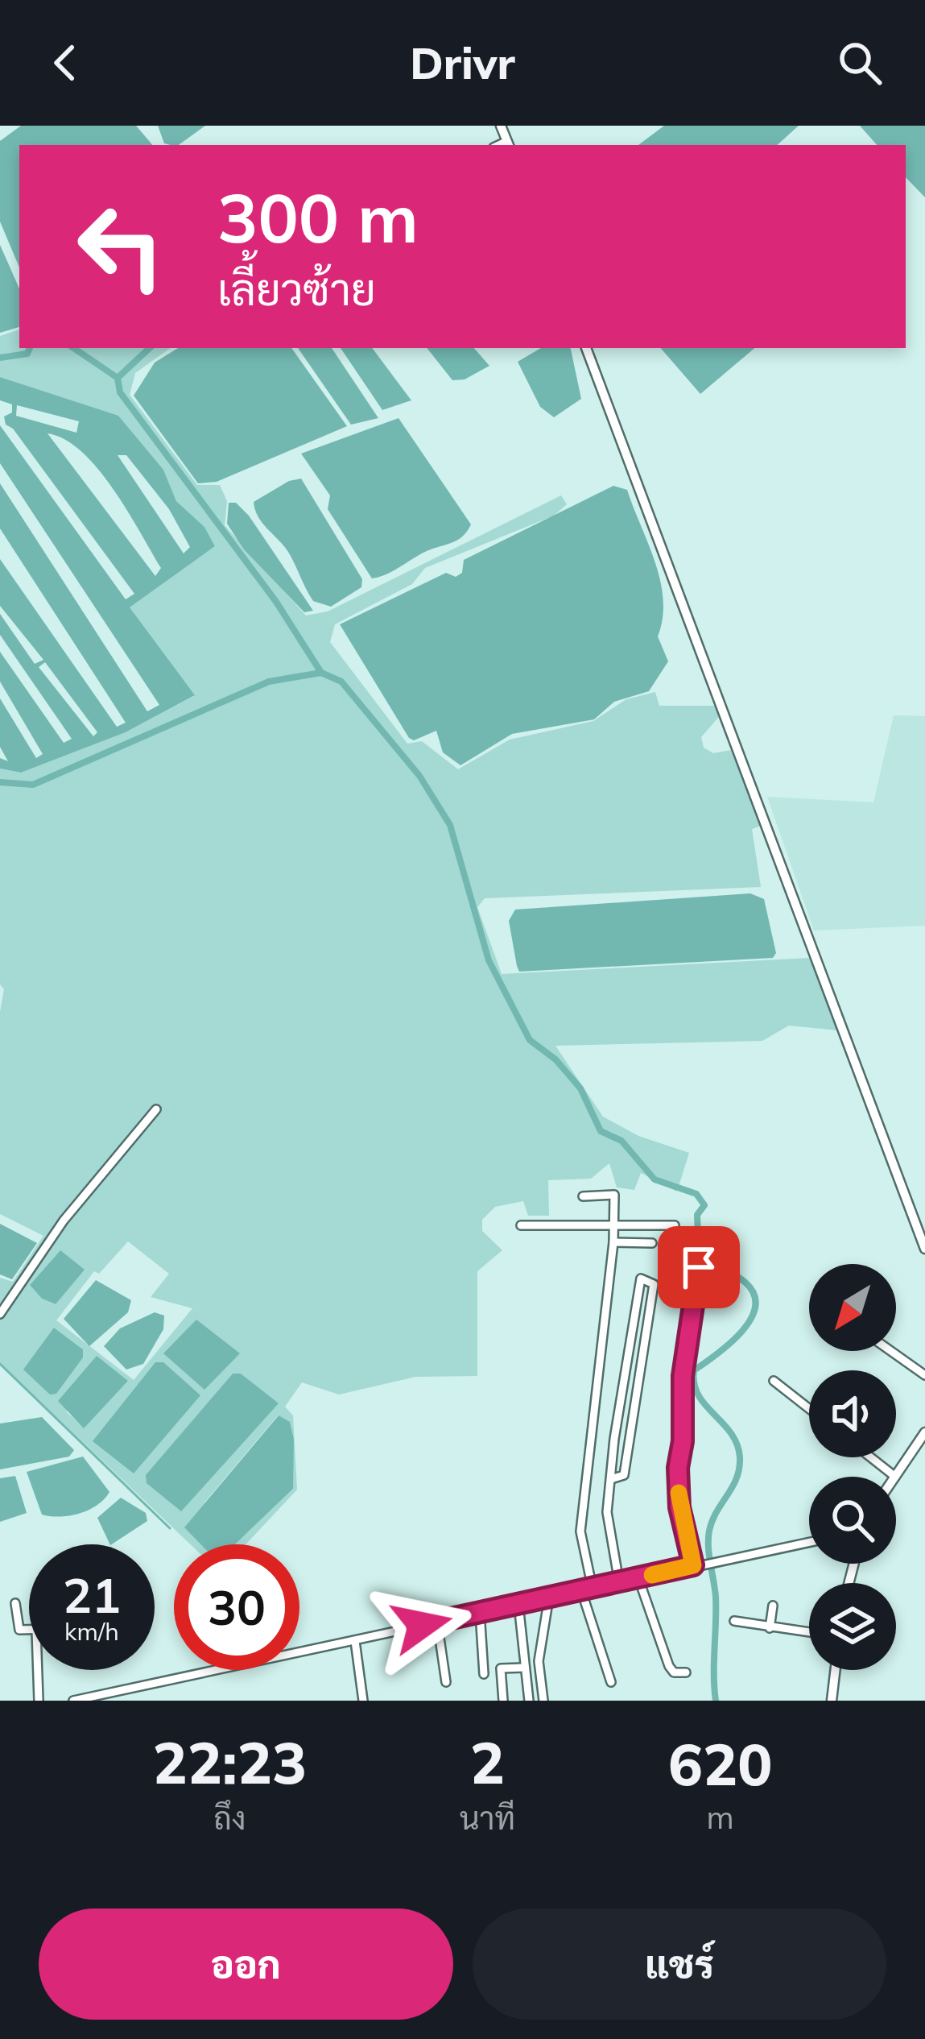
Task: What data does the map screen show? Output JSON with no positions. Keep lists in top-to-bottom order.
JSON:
{
  "north": "bottom left",
  "page": {
    "header": "Drivr",
    "turn": ["300 m", "เลี้ยวซ้าย"],
    "speed": "21 km/h",
    "limit": "30",
    "eta": [
      "22:23",
      "ถึง",
      "2",
      "นาที",
      "620",
      "m"
    ],
    "buttons": ["ออก", "แชร์"]
  }
}
